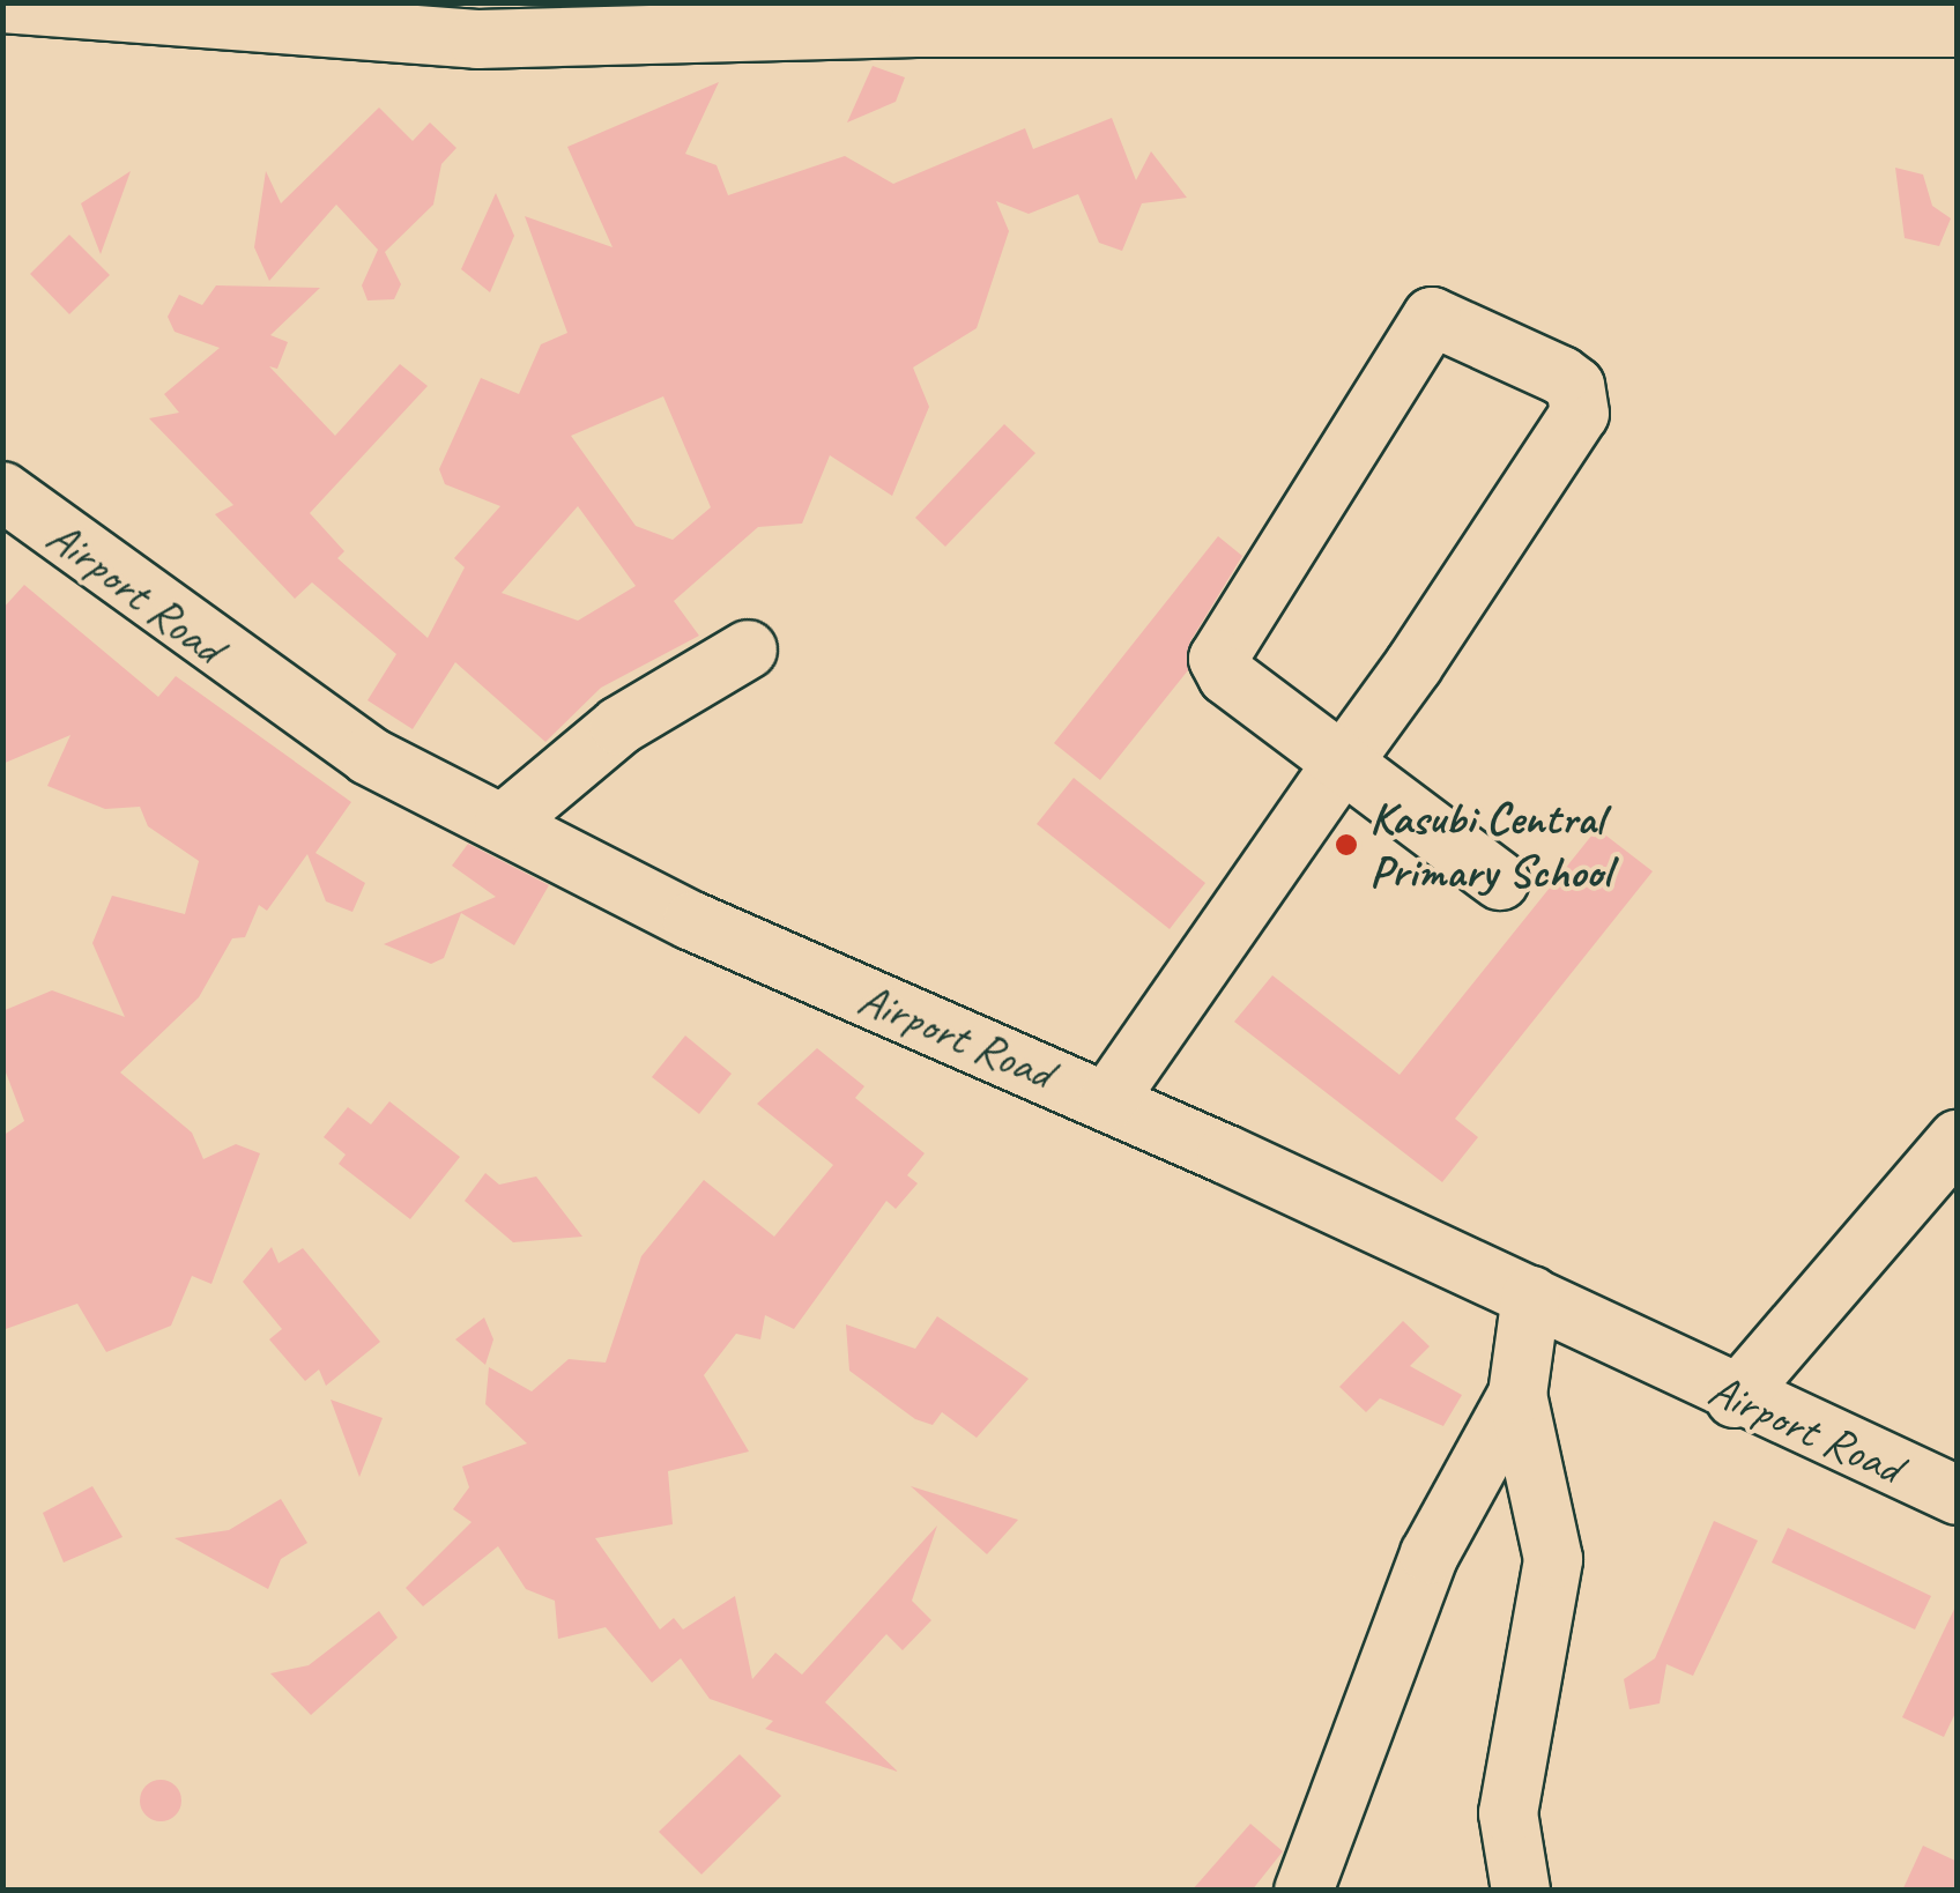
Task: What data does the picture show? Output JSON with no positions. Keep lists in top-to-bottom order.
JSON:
{
  "streets": {
    "street": ["Airport Road"]
  },
  "places": ["Kasubi Central Primary School"]
}
